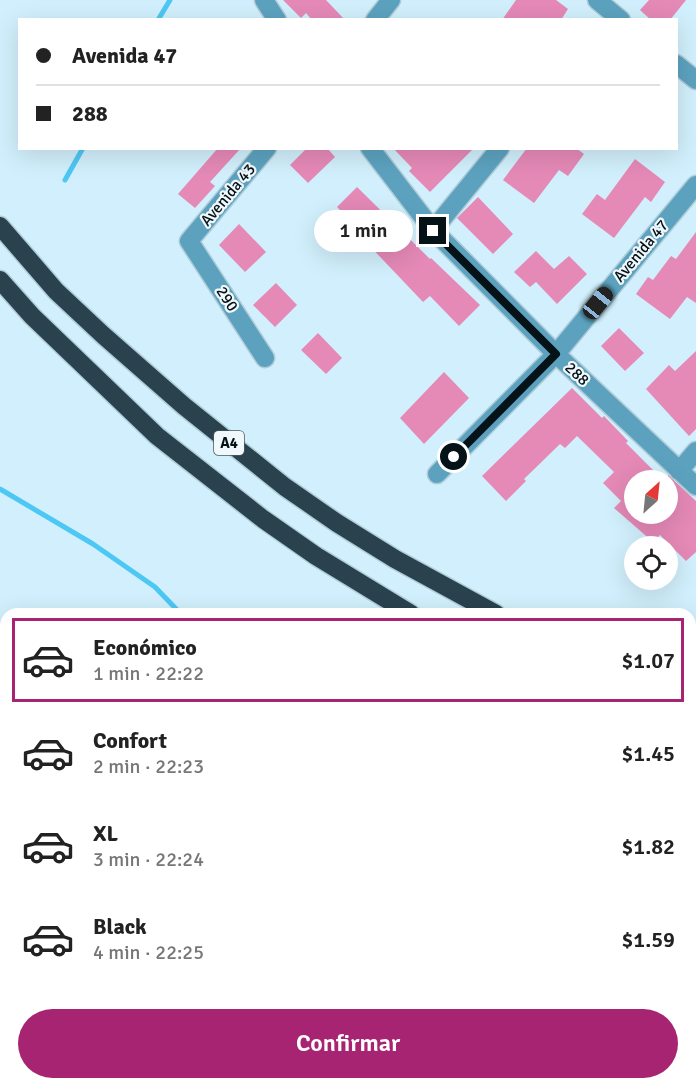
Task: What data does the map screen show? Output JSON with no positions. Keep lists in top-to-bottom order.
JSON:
{
  "streets": {
    "highway": ["A4"],
    "street": [
      "Avenida 43",
      "Avenida 47",
      "290",
      "288"
    ]
  },
  "crossings": [
    ["Avenida 43", "290"],
    ["Avenida 47", "288"]
  ],
  "north": "top right",
  "page": {
    "banner": ["Avenida 47", "288"],
    "bubble": "1 min",
    "list": [
      {
        "name": "Económico",
        "note": "1 min · 22:22",
        "value": "$1.07"
      },
      {
        "name": "Confort",
        "note": "2 min · 22:23",
        "value": "$1.45"
      },
      {
        "name": "XL",
        "note": "3 min · 22:24",
        "value": "$1.82"
      },
      {
        "name": "Black",
        "note": "4 min · 22:25",
        "value": "$1.59"
      }
    ],
    "buttons": "Confirmar"
  }
}
